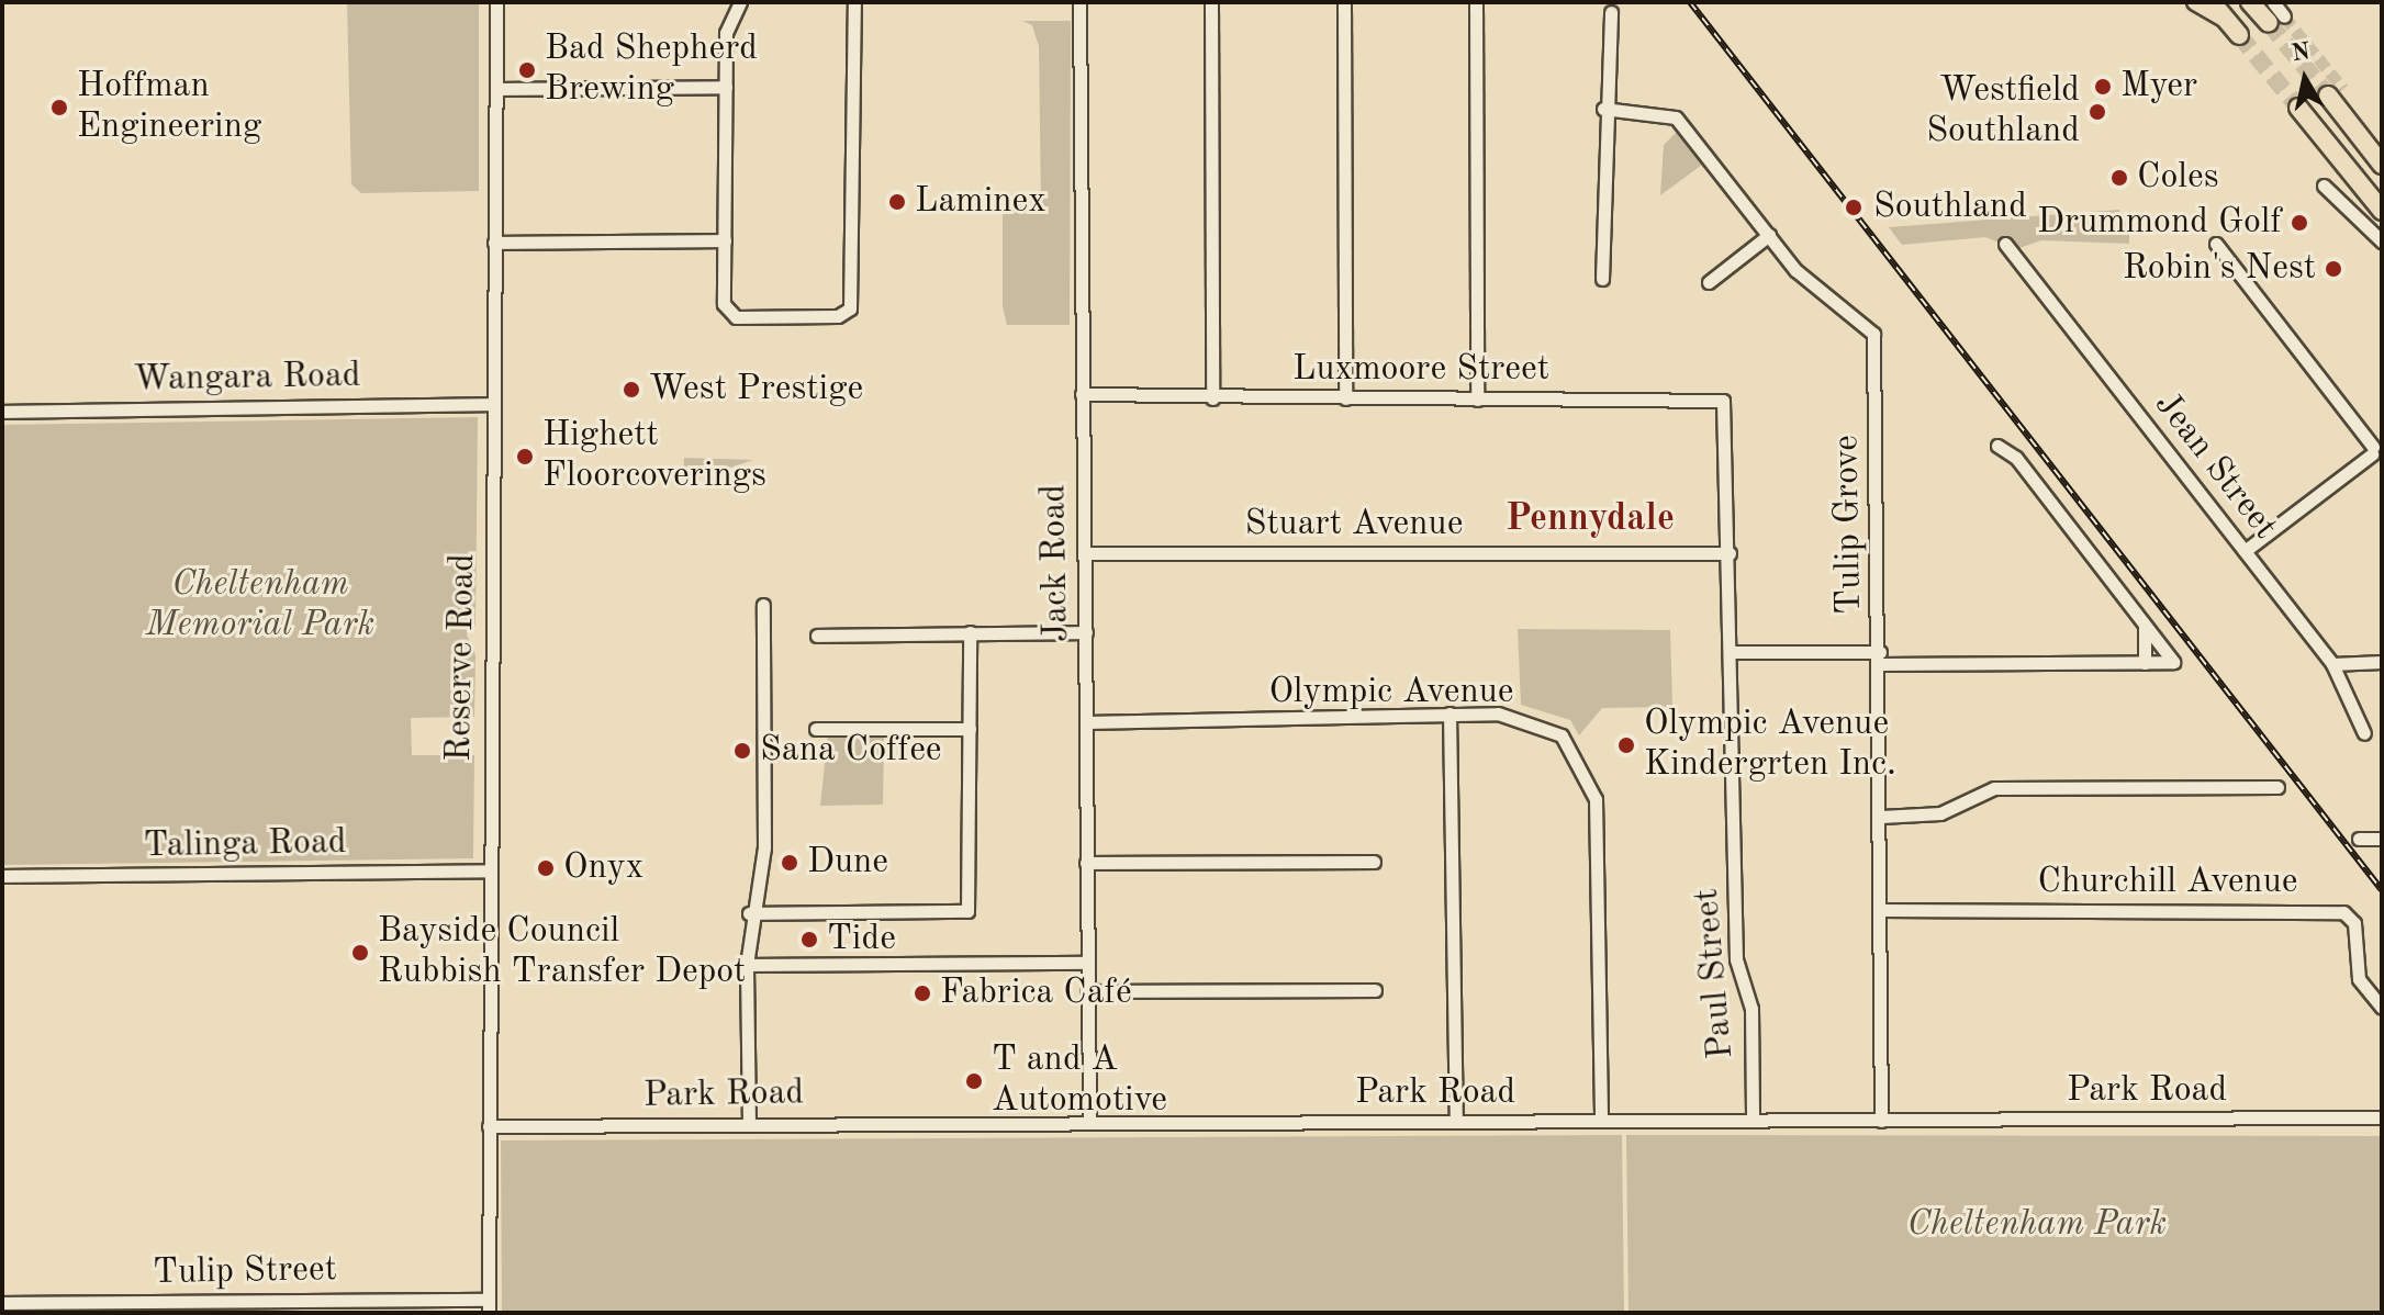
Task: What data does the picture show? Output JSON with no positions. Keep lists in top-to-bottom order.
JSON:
{
  "streets": {
    "street": [
      "Luxmoore Street",
      "Wangara Road",
      "Jean Street",
      "Stuart Avenue",
      "Tulip Grove",
      "Jack Road",
      "Reserve Road",
      "Olympic Avenue",
      "Talinga Road",
      "Churchill Avenue",
      "Paul Street",
      "Park Road",
      "Tulip Street"
    ]
  },
  "crossings": [
    ["Luxmoore Street", "Jack Road"],
    ["Luxmoore Street", "Paul Street"],
    ["Wangara Road", "Reserve Road"],
    ["Stuart Avenue", "Jack Road"],
    ["Stuart Avenue", "Paul Street"],
    ["Tulip Grove", "Churchill Avenue"],
    ["Tulip Grove", "Park Road"],
    ["Jack Road", "Olympic Avenue"],
    ["Jack Road", "Park Road"],
    ["Reserve Road", "Talinga Road"],
    ["Reserve Road", "Park Road"],
    ["Reserve Road", "Tulip Street"],
    ["Olympic Avenue", "Park Road"],
    ["Paul Street", "Park Road"]
  ],
  "districts": ["Pennydale"],
  "parks": ["Cheltenham Memorial Park", "Cheltenham Park"],
  "places": [
    "Bad Shepherd Brewing",
    "Myer",
    "Hoffman Engineering",
    "Westfield Southland",
    "Coles",
    "Laminex",
    "Southland",
    "Drummond Golf",
    "Robin's Nest",
    "West Prestige",
    "Highett Floorcoverings",
    "Olympic Avenue Kindergrten Inc.",
    "Sana Coffee",
    "Dune",
    "Onyx",
    "Tide",
    "Bayside Council Rubbish Transfer Depot",
    "Fabrica Café",
    "T and A Automotive"
  ],
  "north": "top"
}
